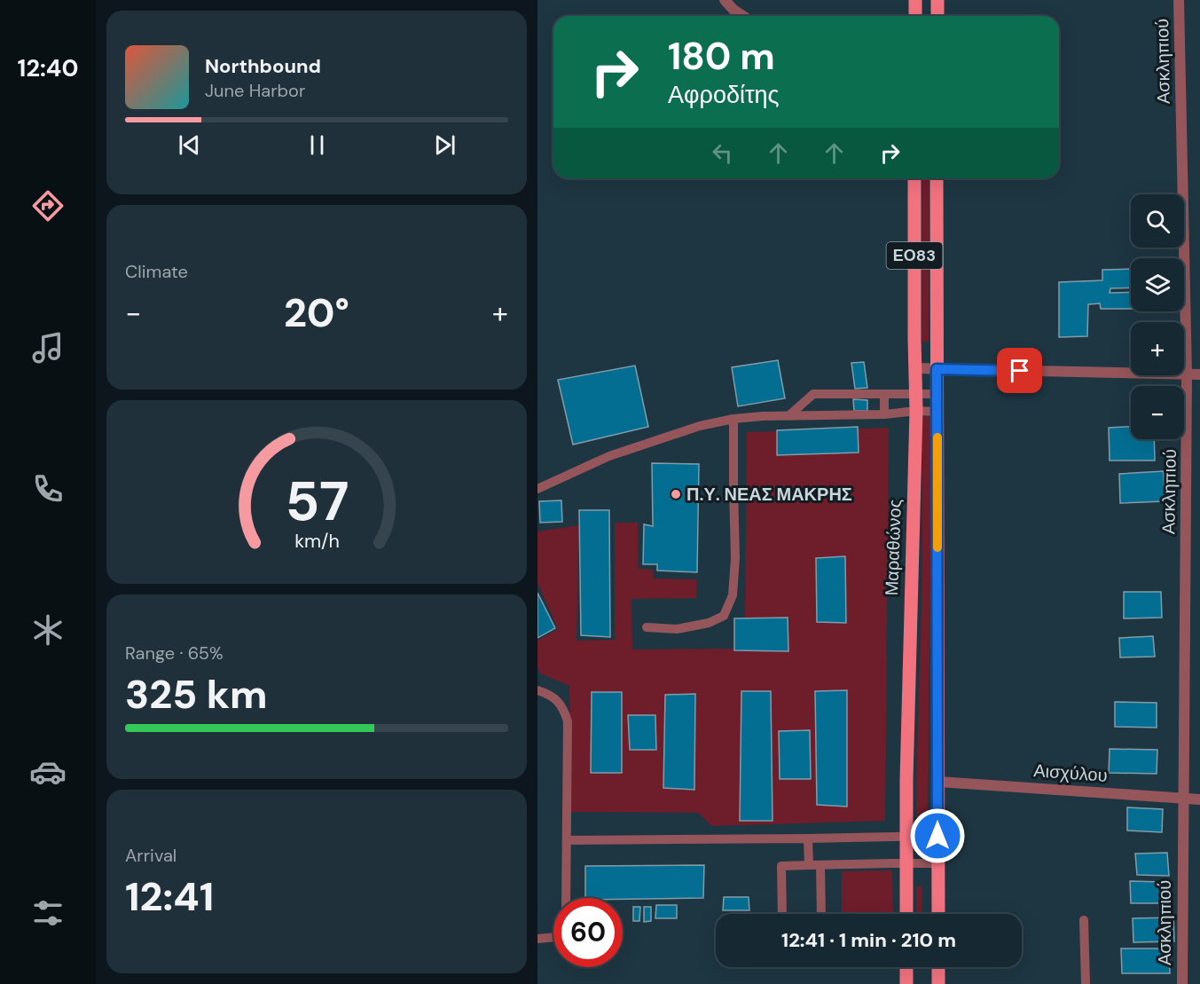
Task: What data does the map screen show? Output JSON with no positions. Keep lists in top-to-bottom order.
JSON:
{
  "streets": {
    "main road": ["ΕΟ83", "Μαραθώνος"],
    "street": ["Ασκληπιού", "Αισχύλου"]
  },
  "crossings": [
    ["Ασκληπιού", "Αισχύλου"],
    ["ΕΟ83", "Αισχύλου"]
  ],
  "places": ["Π.Υ. ΝΕΑΣ ΜΑΚΡΗΣ"],
  "page": {
    "tabs": "12:40",
    "turn": ["180 m", "Αφροδίτης"],
    "song": ["Northbound", "June Harbor"],
    "map_buttons": ["+", "−"],
    "tile": [
      "Climate",
      ["Range · 65%", "325 km"],
      ["Arrival", "12:41"]
    ],
    "heat": ["−", "20°", "+"],
    "limit": "60",
    "trip": "12:41 · 1 min · 210 m",
    "gauge": ["57", "km/h"]
  }
}
